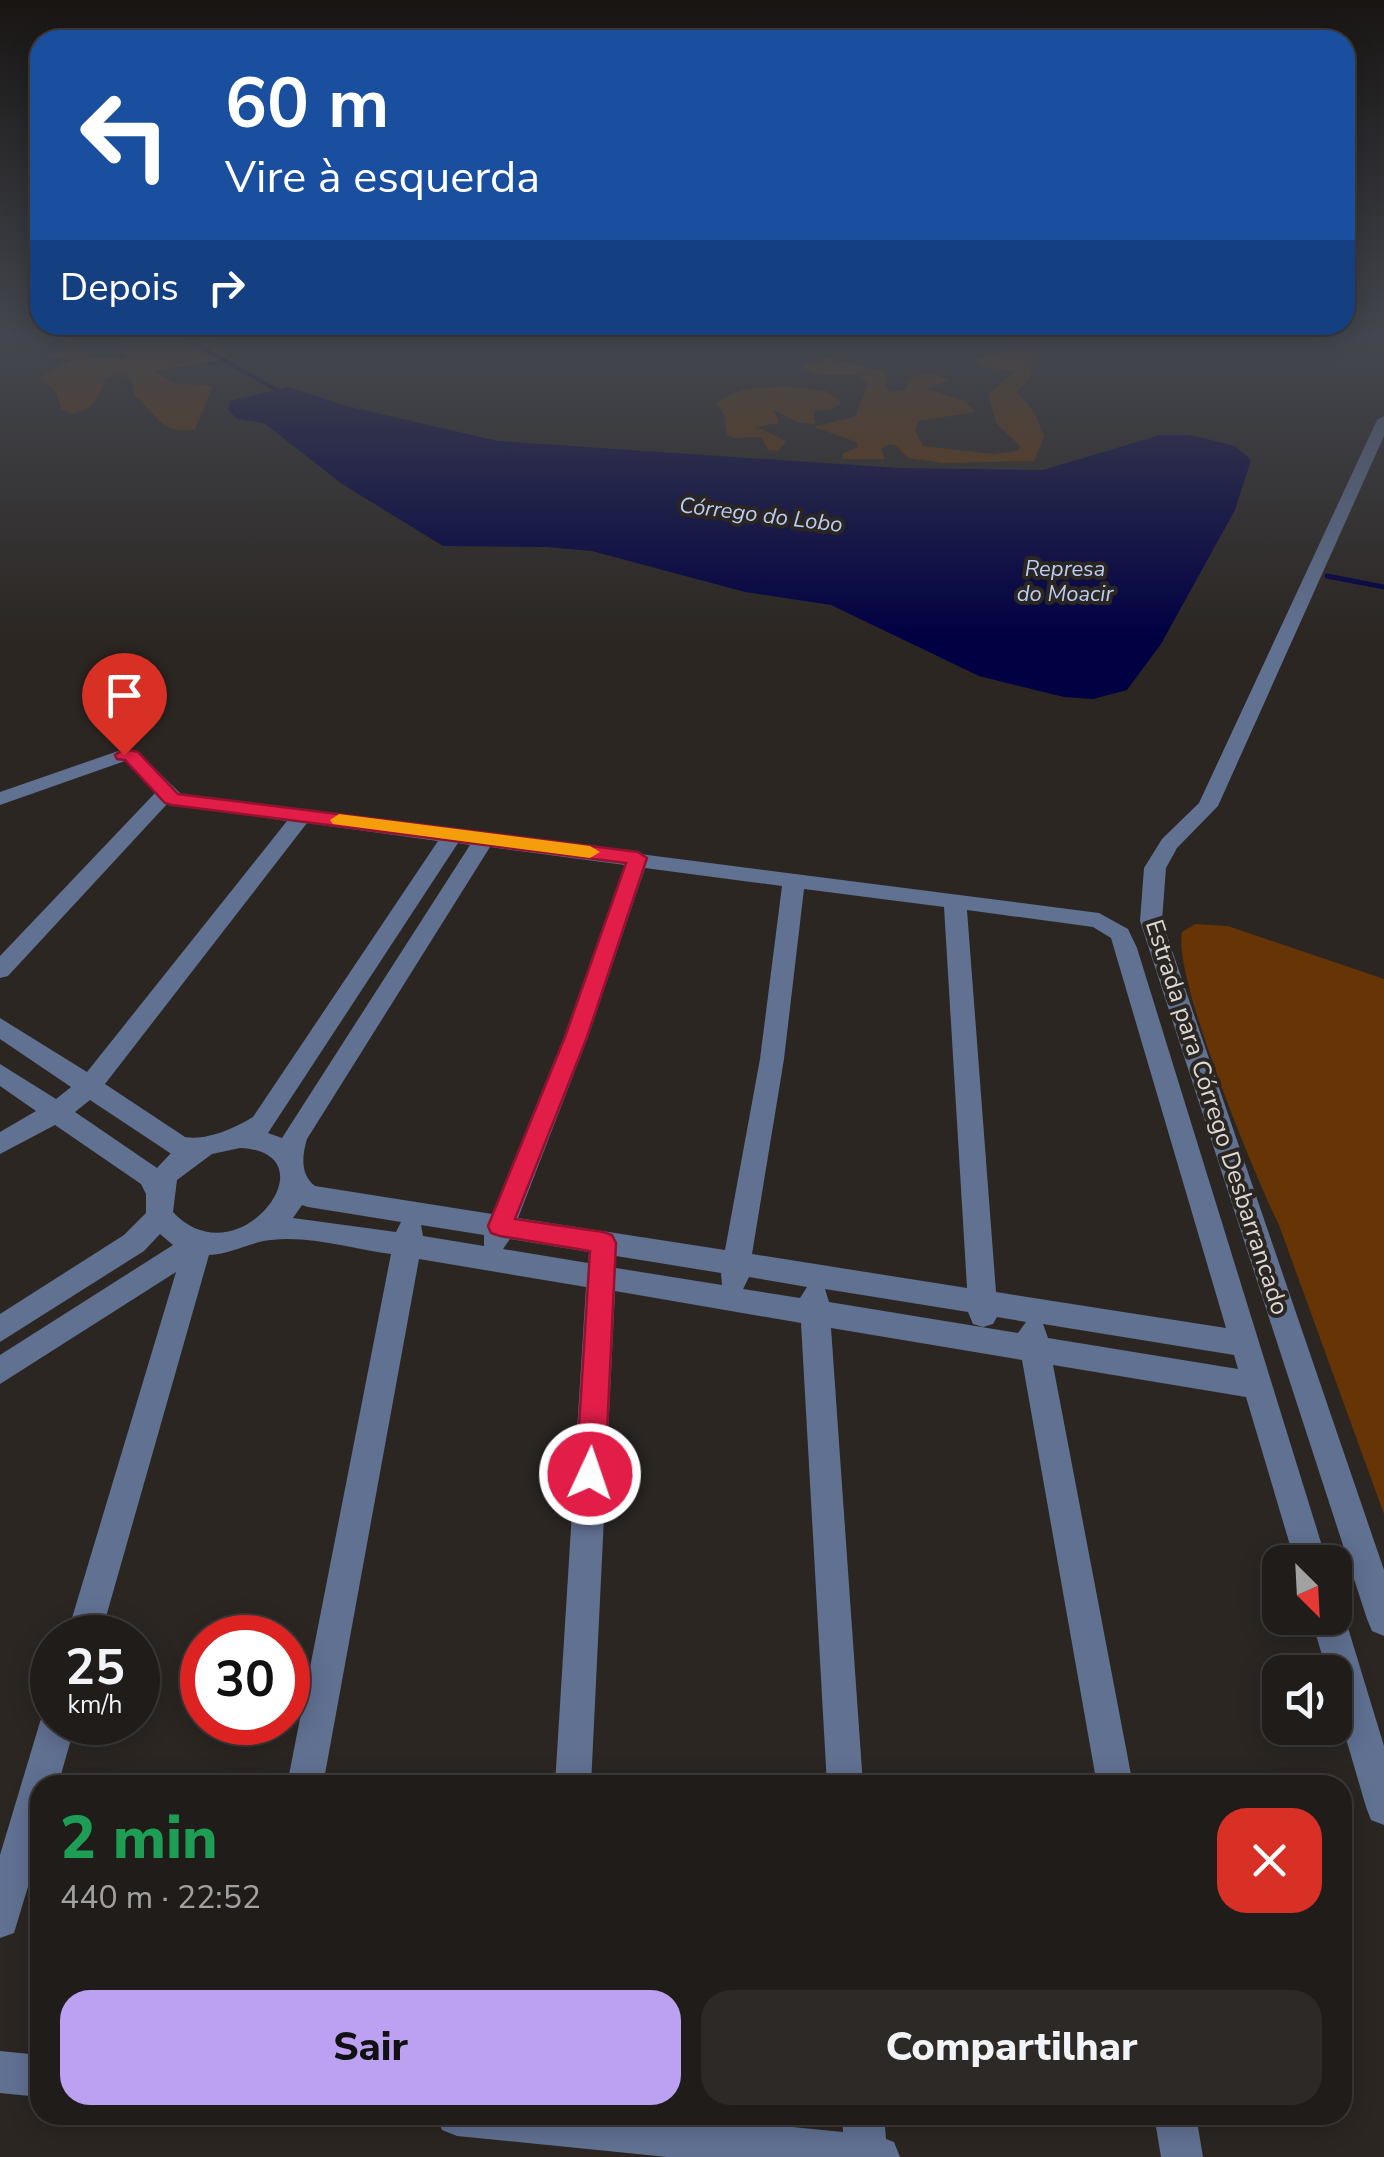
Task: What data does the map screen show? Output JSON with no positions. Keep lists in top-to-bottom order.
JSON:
{
  "streets": {
    "street": ["Estrada para Córrego Desbarrancado"]
  },
  "water": ["Córrego do Lobo", "Represa do Moacir"],
  "north": "bottom right",
  "page": {
    "turn": ["60 m", "Vire à esquerda"],
    "then": "Depois",
    "speed": "25 km/h",
    "limit": "30",
    "heading": ["2 min", "440 m · 22:52"],
    "buttons": ["Sair", "Compartilhar"]
  }
}
